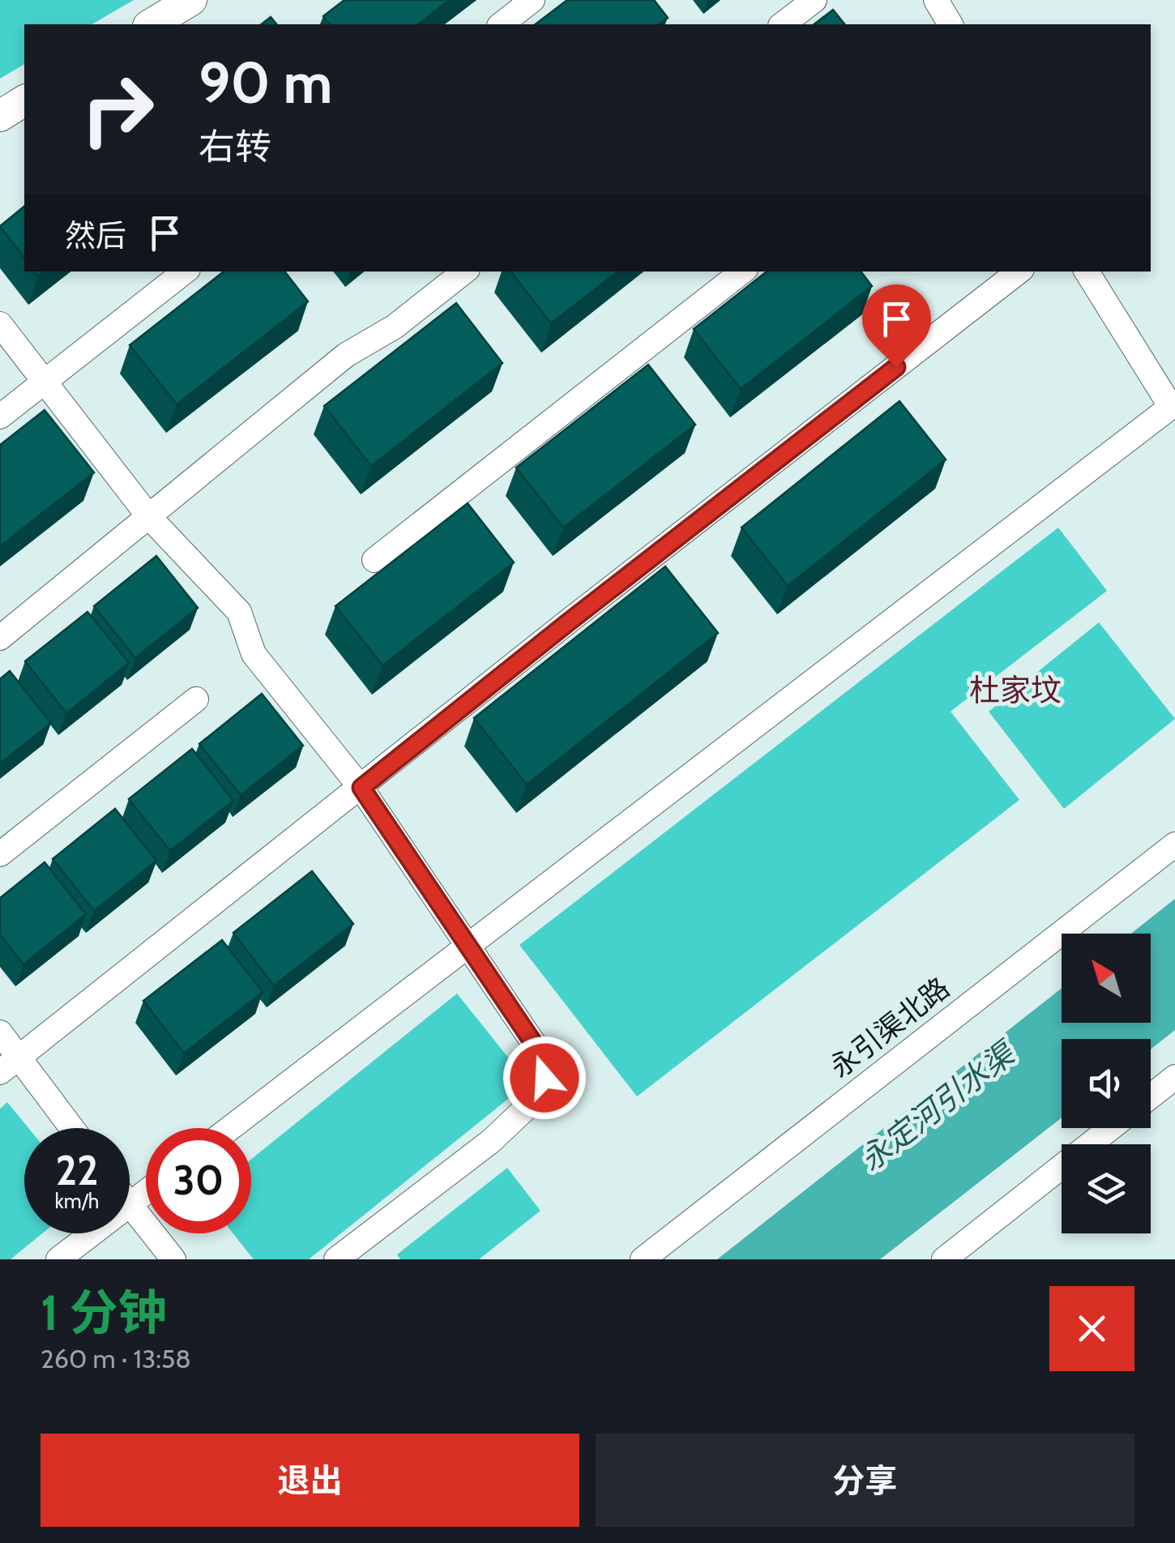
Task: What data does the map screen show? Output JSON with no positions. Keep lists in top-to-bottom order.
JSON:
{
  "streets": {
    "street": ["永引渠北路"]
  },
  "districts": ["杜家坟"],
  "water": ["永定河引水渠"],
  "north": "top left",
  "page": {
    "turn": ["90 m", "右转"],
    "then": "然后",
    "speed": "22 km/h",
    "limit": "30",
    "heading": ["1 分钟", "260 m · 13:58"],
    "buttons": ["退出", "分享"]
  }
}
